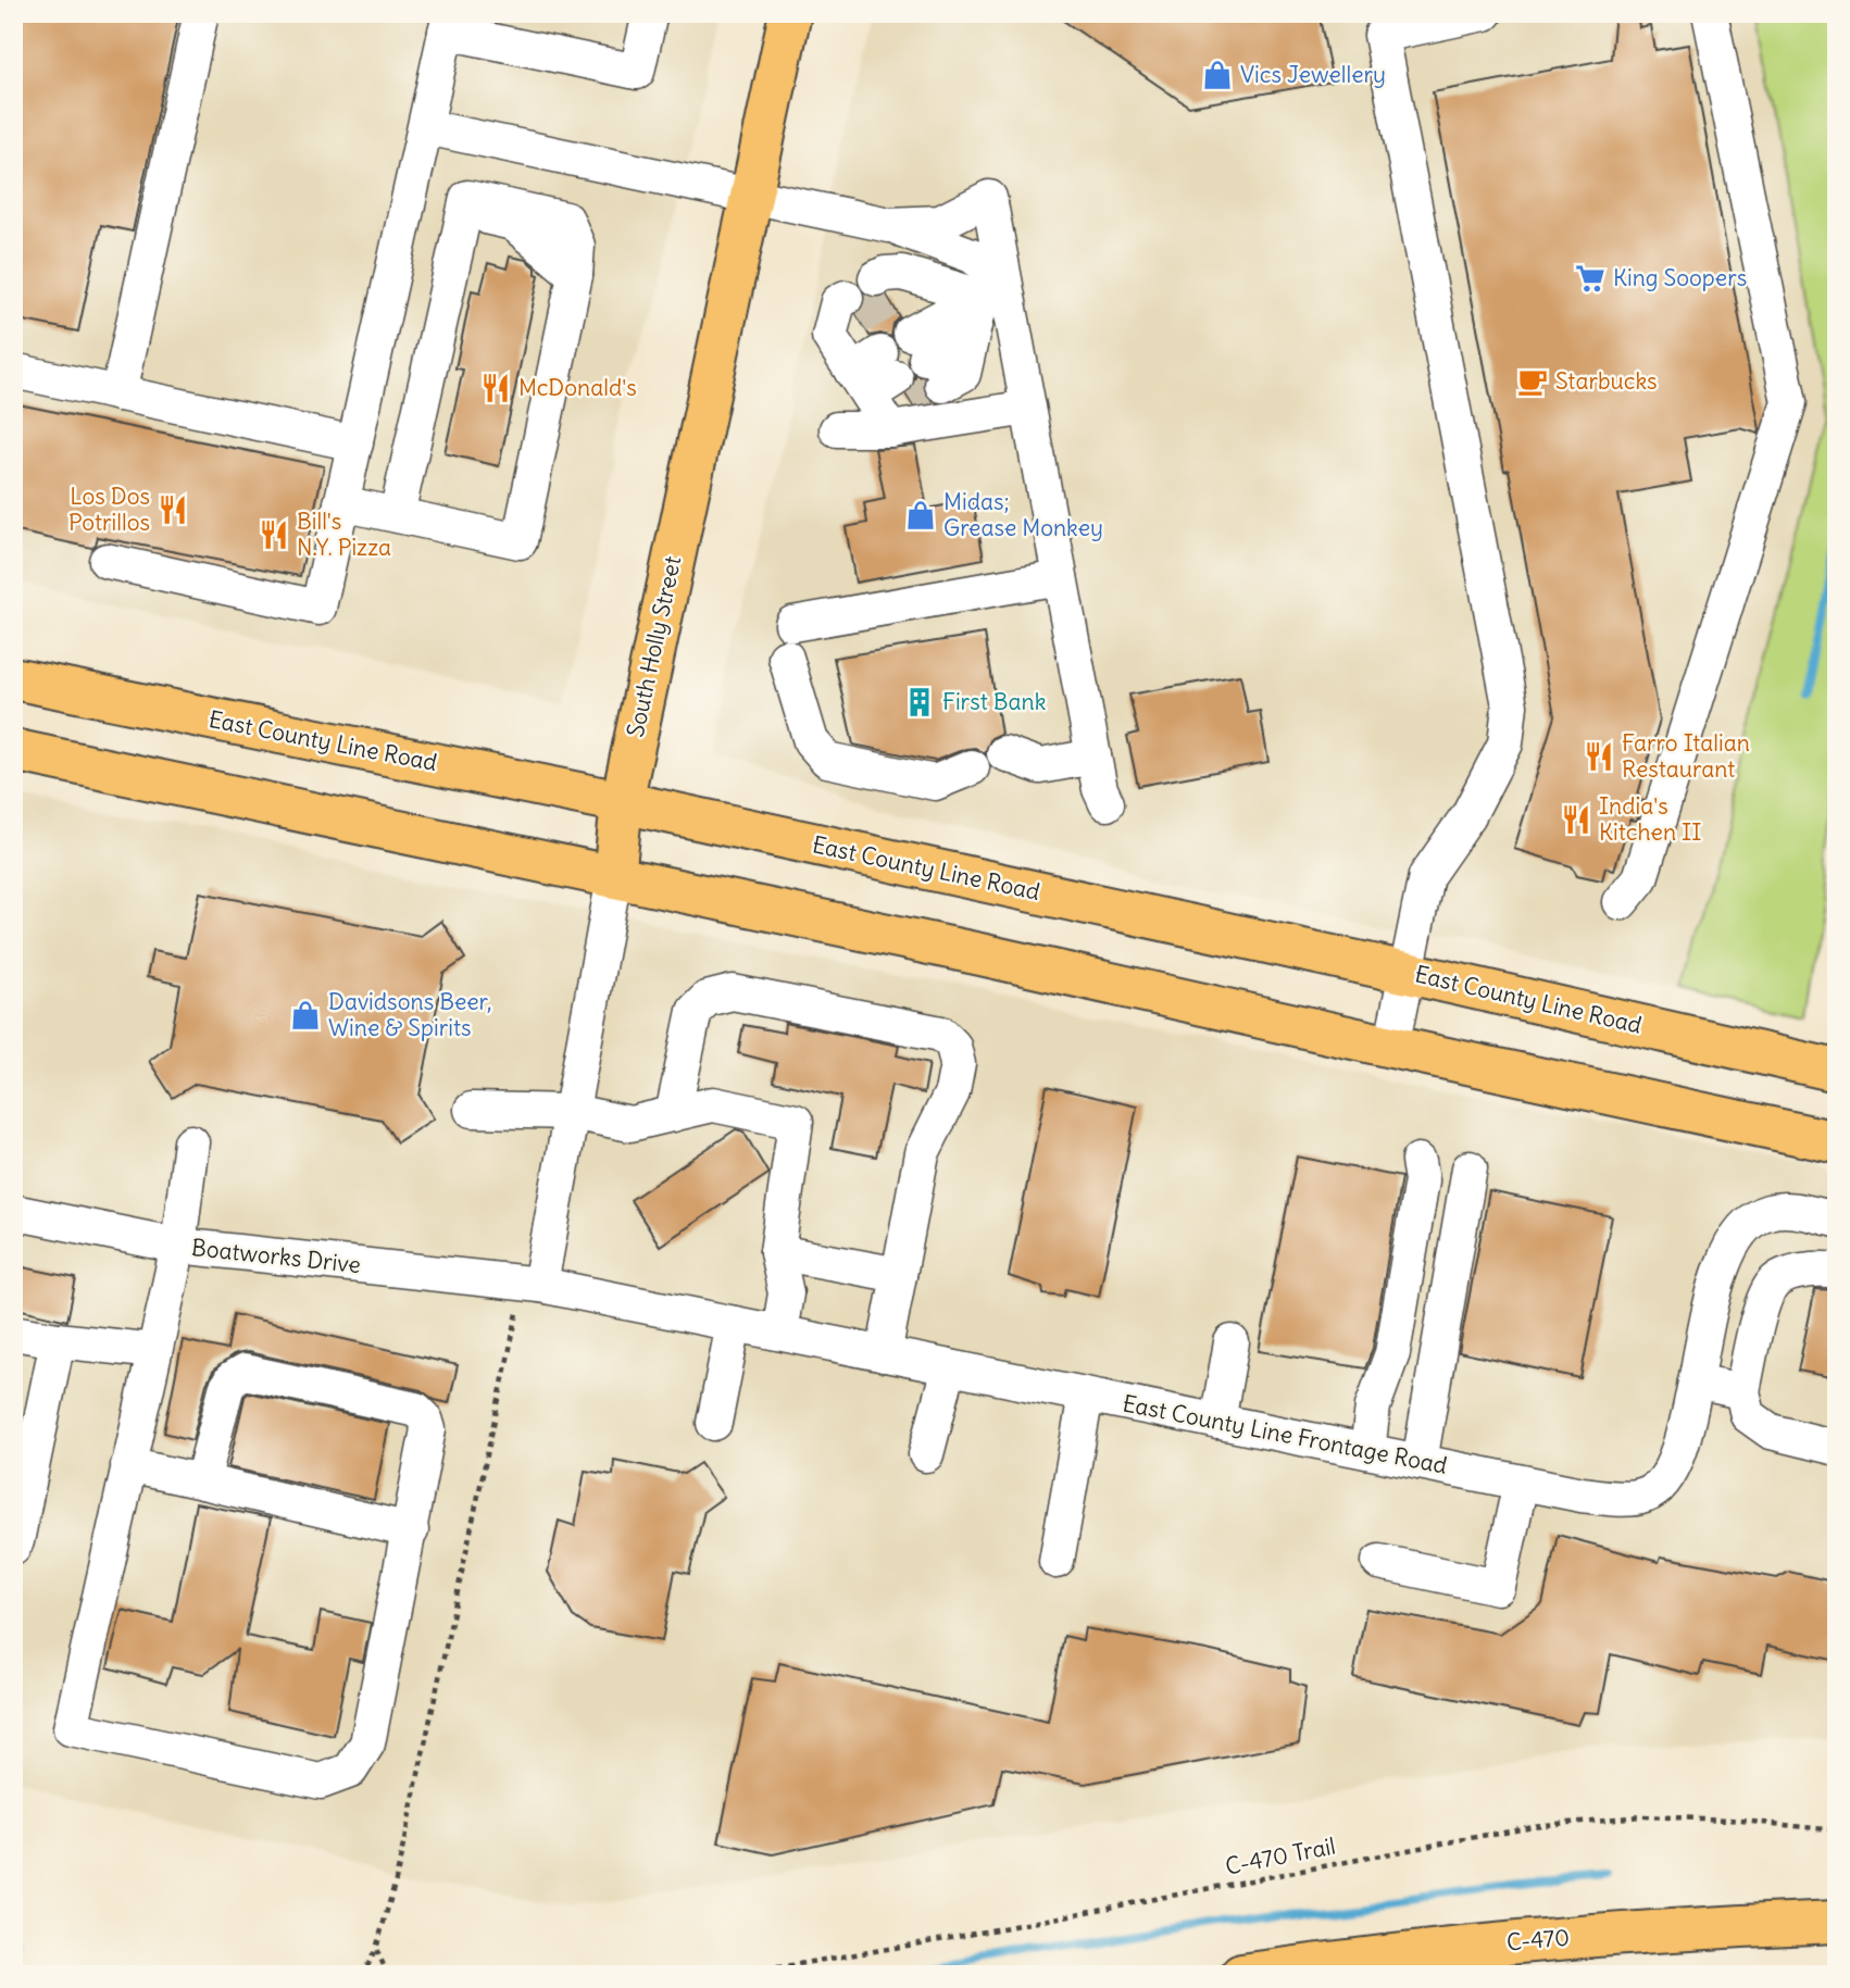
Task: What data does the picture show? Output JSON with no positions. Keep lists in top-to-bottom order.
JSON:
{
  "streets": {
    "main road": ["South Holly Street", "East County Line Road", "C-470"],
    "street": ["Boatworks Drive", "East County Line Frontage Road"],
    "path": ["C-470 Trail"]
  },
  "crossings": [
    ["South Holly Street", "East County Line Road"],
    ["South Holly Street", "Boatworks Drive"],
    ["South Holly Street", "East County Line Frontage Road"],
    ["Boatworks Drive", "East County Line Frontage Road"]
  ],
  "places": {
    "shop": ["Vics Jewellery", "Midas; Grease Monkey", "Davidsons Beer, Wine & Spirits"],
    "supermarket": ["King Soopers"],
    "cafe": ["Starbucks"],
    "restaurant": [
      "McDonald's",
      "Los Dos Potrillos",
      "Bill's N.Y. Pizza",
      "Farro Italian Restaurant",
      "India's Kitchen II"
    ],
    "building": ["First Bank"]
  }
}
